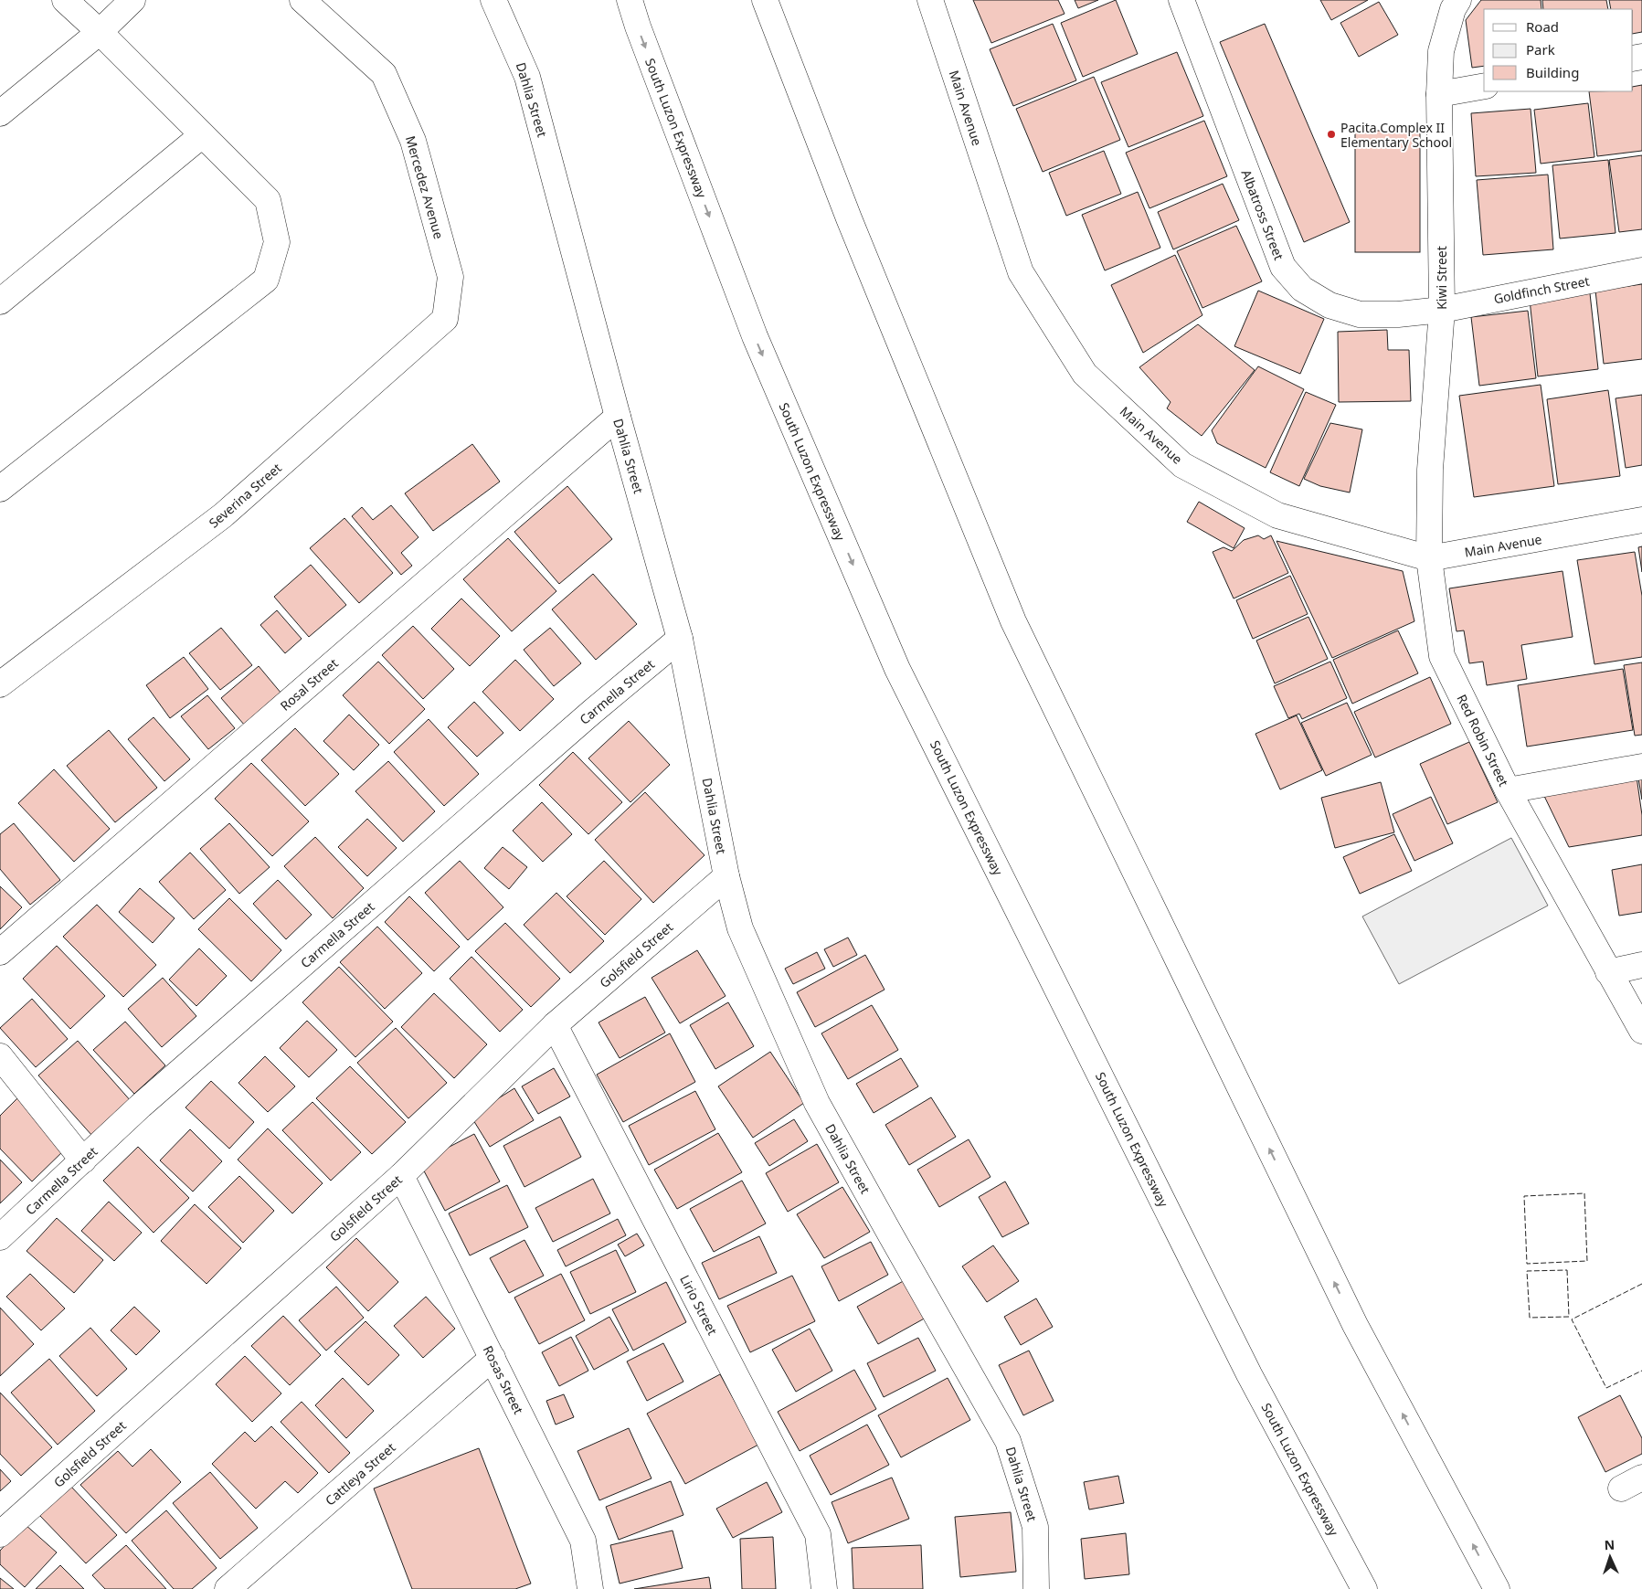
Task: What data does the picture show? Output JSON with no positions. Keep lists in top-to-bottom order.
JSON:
{
  "streets": {
    "main road": [
      "Dahlia Street",
      "Main Avenue",
      "South Luzon Expressway",
      "Mercedez Avenue",
      "Albatross Street",
      "Kiwi Street",
      "Goldfinch Street",
      "Severina Street",
      "Rosal Street",
      "Carmella Street",
      "Red Robin Street",
      "Golsfield Street",
      "Lirio Street",
      "Rosas Street",
      "Cattleya Street"
    ]
  },
  "crossings": [
    ["Dahlia Street", "Rosal Street"],
    ["Dahlia Street", "Carmella Street"],
    ["Dahlia Street", "Golsfield Street"],
    ["Main Avenue", "Kiwi Street"],
    ["Main Avenue", "Red Robin Street"],
    ["Mercedez Avenue", "Severina Street"],
    ["Albatross Street", "Kiwi Street"],
    ["Albatross Street", "Goldfinch Street"],
    ["Kiwi Street", "Goldfinch Street"],
    ["Kiwi Street", "Red Robin Street"],
    ["Golsfield Street", "Lirio Street"],
    ["Golsfield Street", "Rosas Street"],
    ["Rosas Street", "Cattleya Street"]
  ],
  "places": ["Pacita Complex II Elementary School"],
  "legend": ["Road", "Park", "Building"],
  "north": "top"
}
